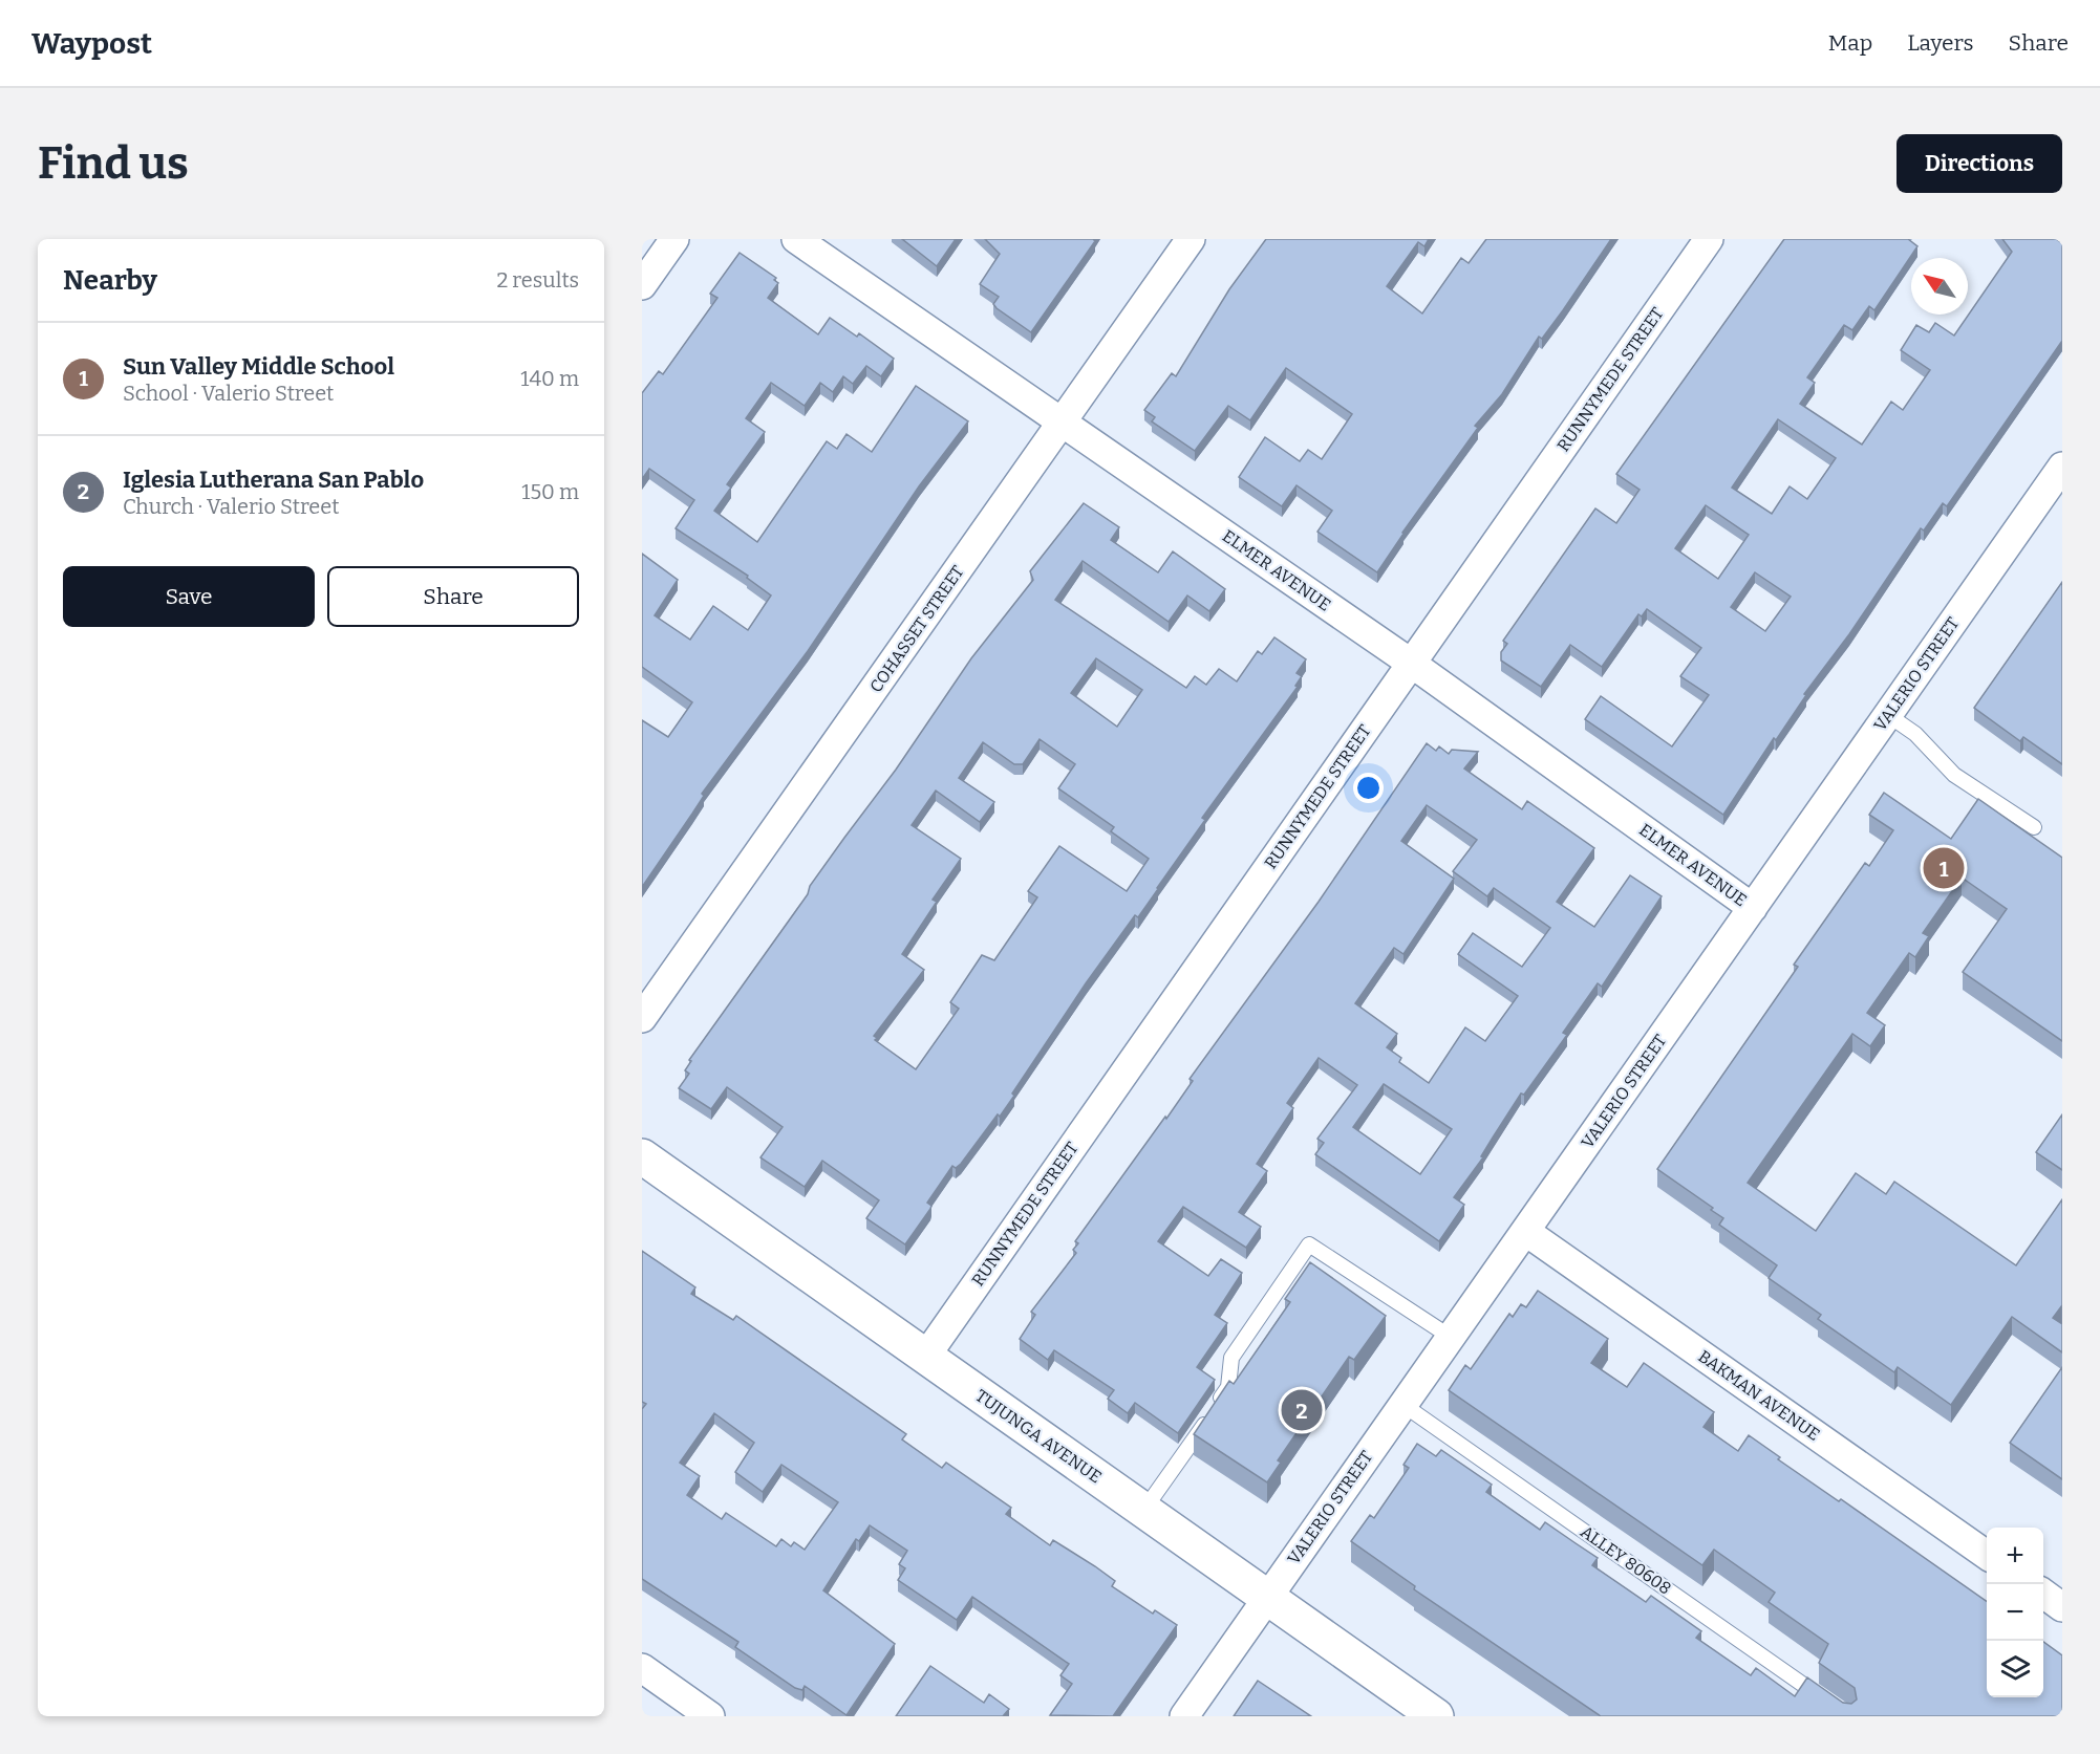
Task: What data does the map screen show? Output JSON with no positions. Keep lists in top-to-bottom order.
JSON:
{
  "streets": {
    "street": [
      "RUNNYMEDE STREET",
      "ELMER AVENUE",
      "COHASSET STREET",
      "VALERIO STREET",
      "BAKMAN AVENUE",
      "TUJUNGA AVENUE"
    ],
    "lane": ["ALLEY 80608"]
  },
  "crossings": [
    ["RUNNYMEDE STREET", "ELMER AVENUE"],
    ["RUNNYMEDE STREET", "TUJUNGA AVENUE"],
    ["ELMER AVENUE", "COHASSET STREET"],
    ["ELMER AVENUE", "VALERIO STREET"],
    ["VALERIO STREET", "BAKMAN AVENUE"],
    ["VALERIO STREET", "TUJUNGA AVENUE"],
    ["VALERIO STREET", "ALLEY 80608"]
  ],
  "north": "top left",
  "page": {
    "header": "Waypost",
    "nav": ["Map", "Layers", "Share"],
    "buttons": [
      "Directions",
      ["Save", "Share"]
    ],
    "title": "Find us",
    "heading": ["Nearby", "2 results"],
    "list": [
      {
        "mark": "1",
        "name": "Sun Valley Middle School",
        "note": "School · Valerio Street",
        "value": "140 m"
      },
      {
        "mark": "2",
        "name": "Iglesia Lutherana San Pablo",
        "note": "Church · Valerio Street",
        "value": "150 m"
      }
    ],
    "pins": ["1", "2"],
    "map_buttons": ["+", "−"]
  }
}
